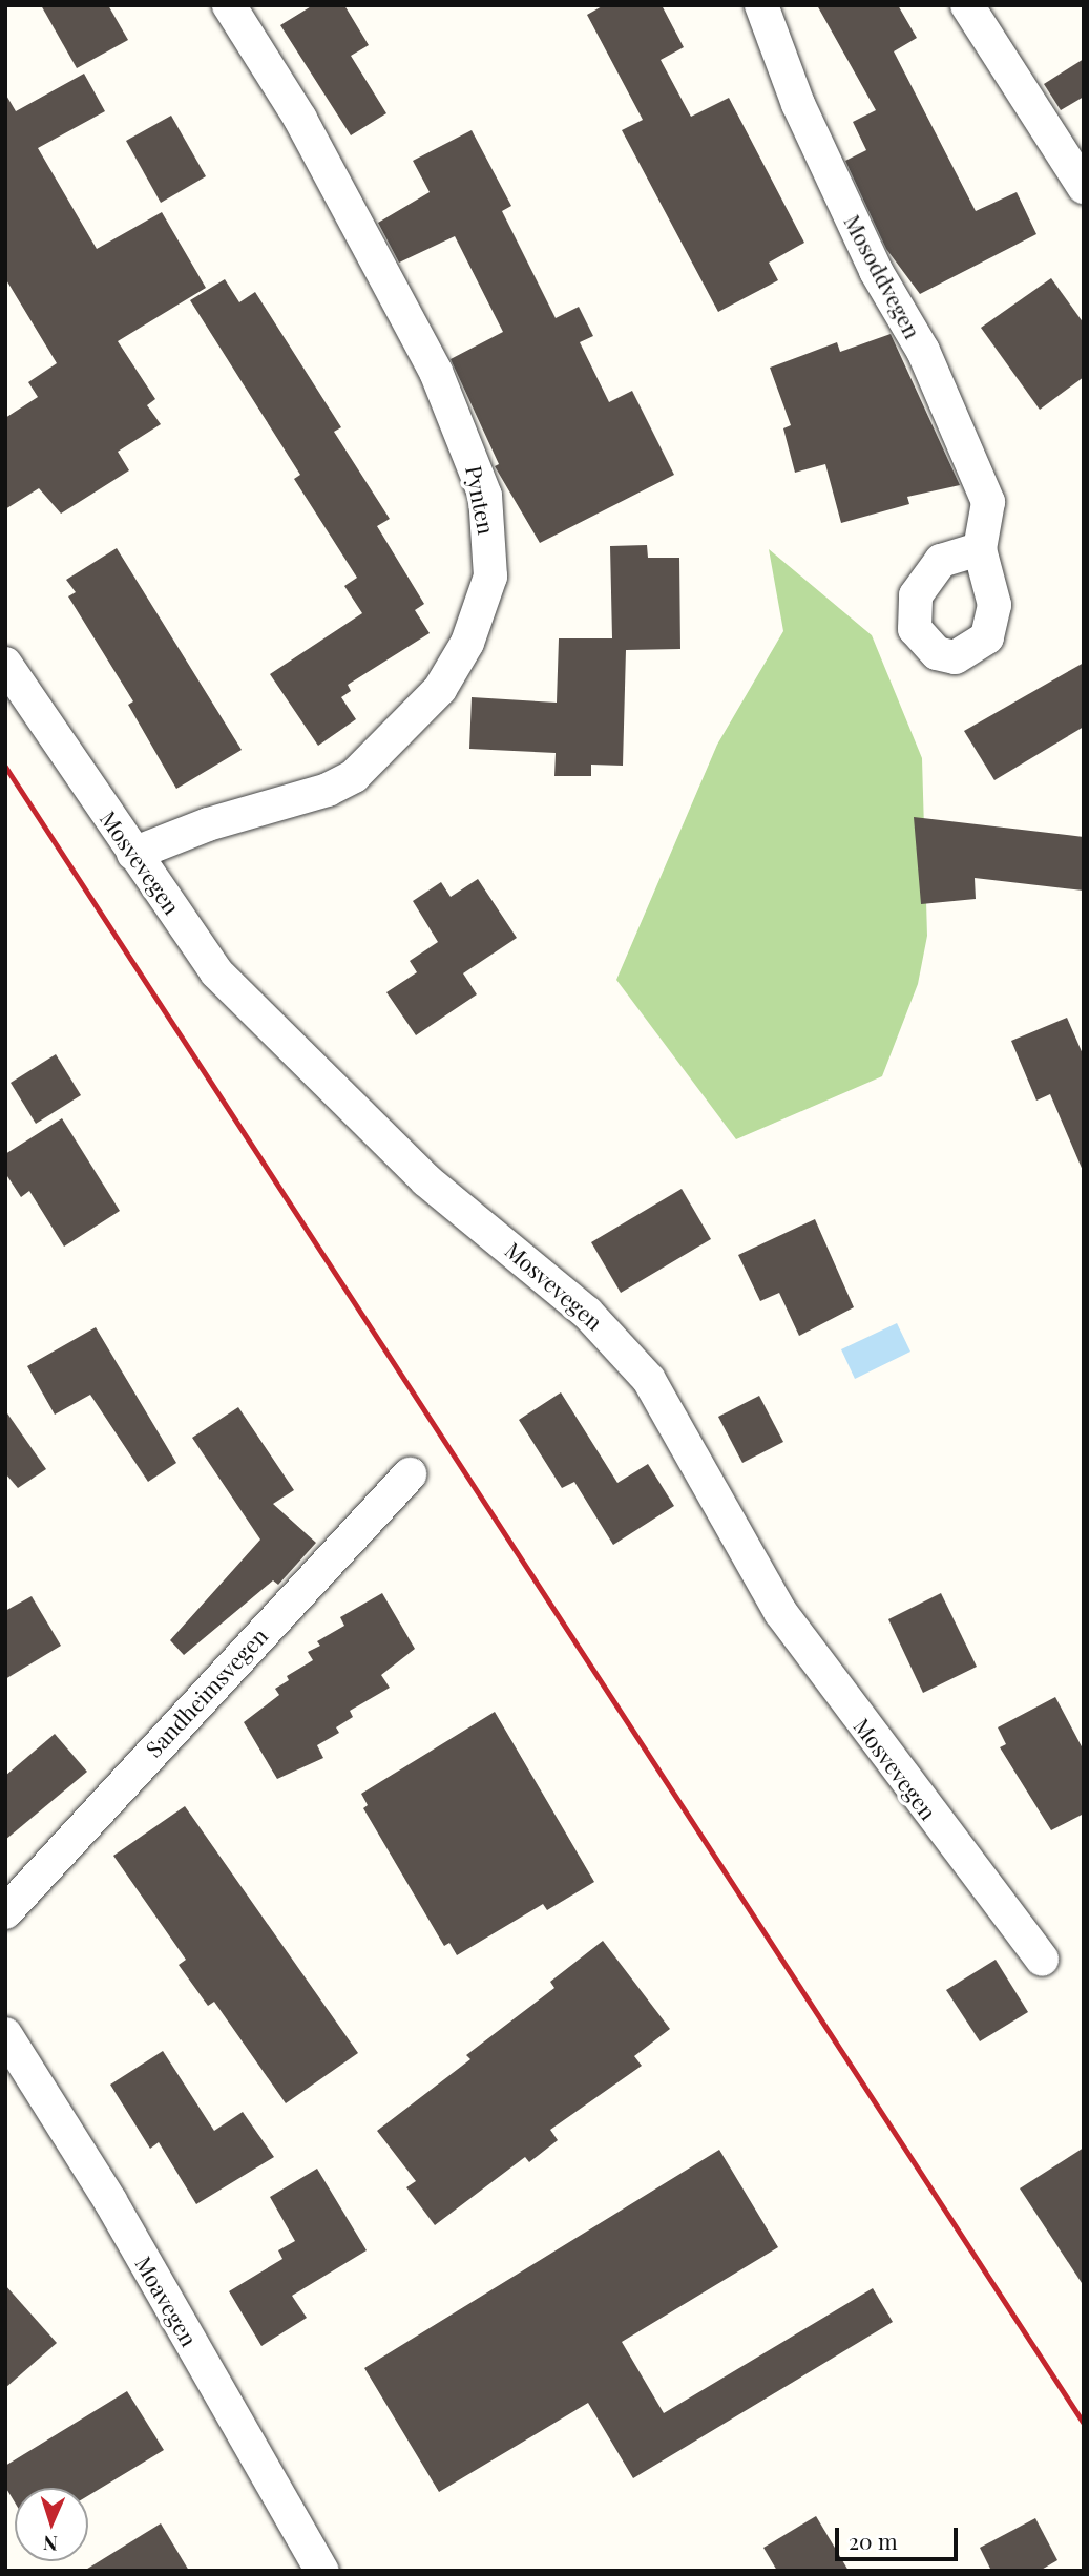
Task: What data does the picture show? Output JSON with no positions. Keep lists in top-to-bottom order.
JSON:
{
  "streets": {
    "street": [
      "Mosoddvegen",
      "Pynten",
      "Mosvevegen",
      "Sandheimsvegen",
      "Moavegen"
    ]
  },
  "crossings": [
    ["Pynten", "Mosvevegen"]
  ],
  "scale_bar": "20 m",
  "north": "bottom"
}
